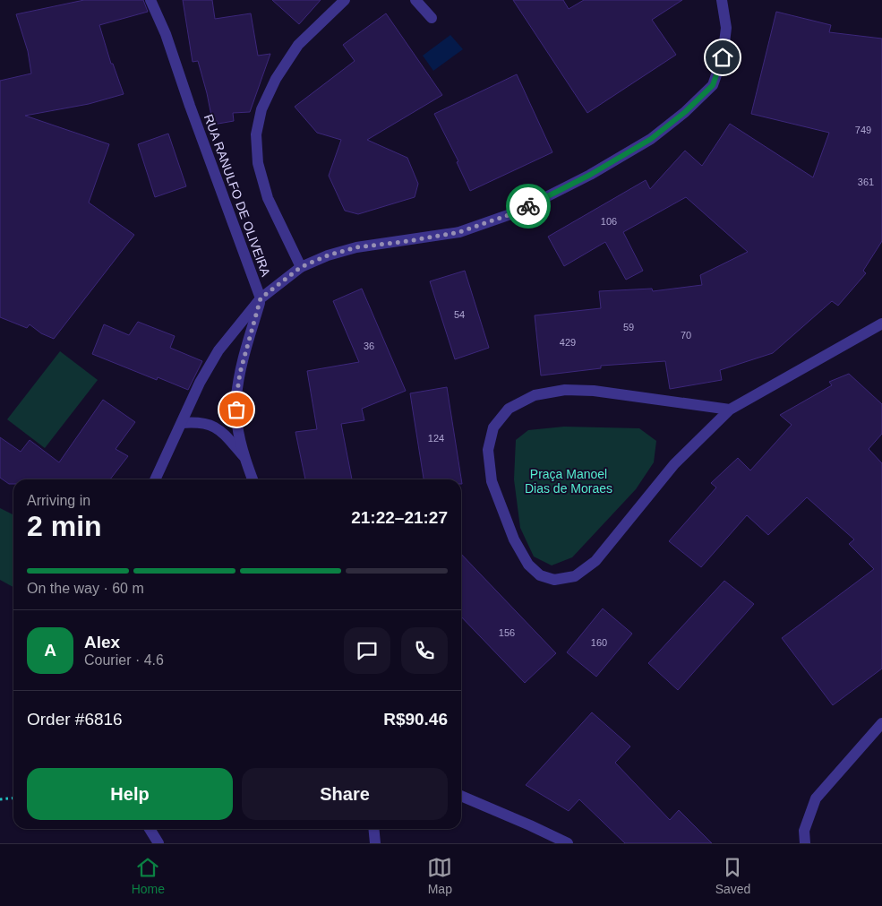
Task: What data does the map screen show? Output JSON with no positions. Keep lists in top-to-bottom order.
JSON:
{
  "streets": {
    "street": ["RUA RANULFO DE OLIVEIRA"]
  },
  "parks": ["Praça Manoel Dias de Moraes"],
  "house_numbers": [
    "749",
    "361",
    "106",
    "54",
    "59",
    "70",
    "429",
    "36",
    "124",
    "156",
    "160"
  ],
  "page": {
    "heading": ["2 min", "Arriving in", "21:22–21:27"],
    "panel": [
      "Alex",
      "Courier · 4.6",
      "Order #6816",
      "R$90.46"
    ],
    "bar": "On the way · 60 m",
    "round": "A",
    "buttons": ["Help", "Share"],
    "tabs": ["Home", "Map", "Saved"]
  }
}
